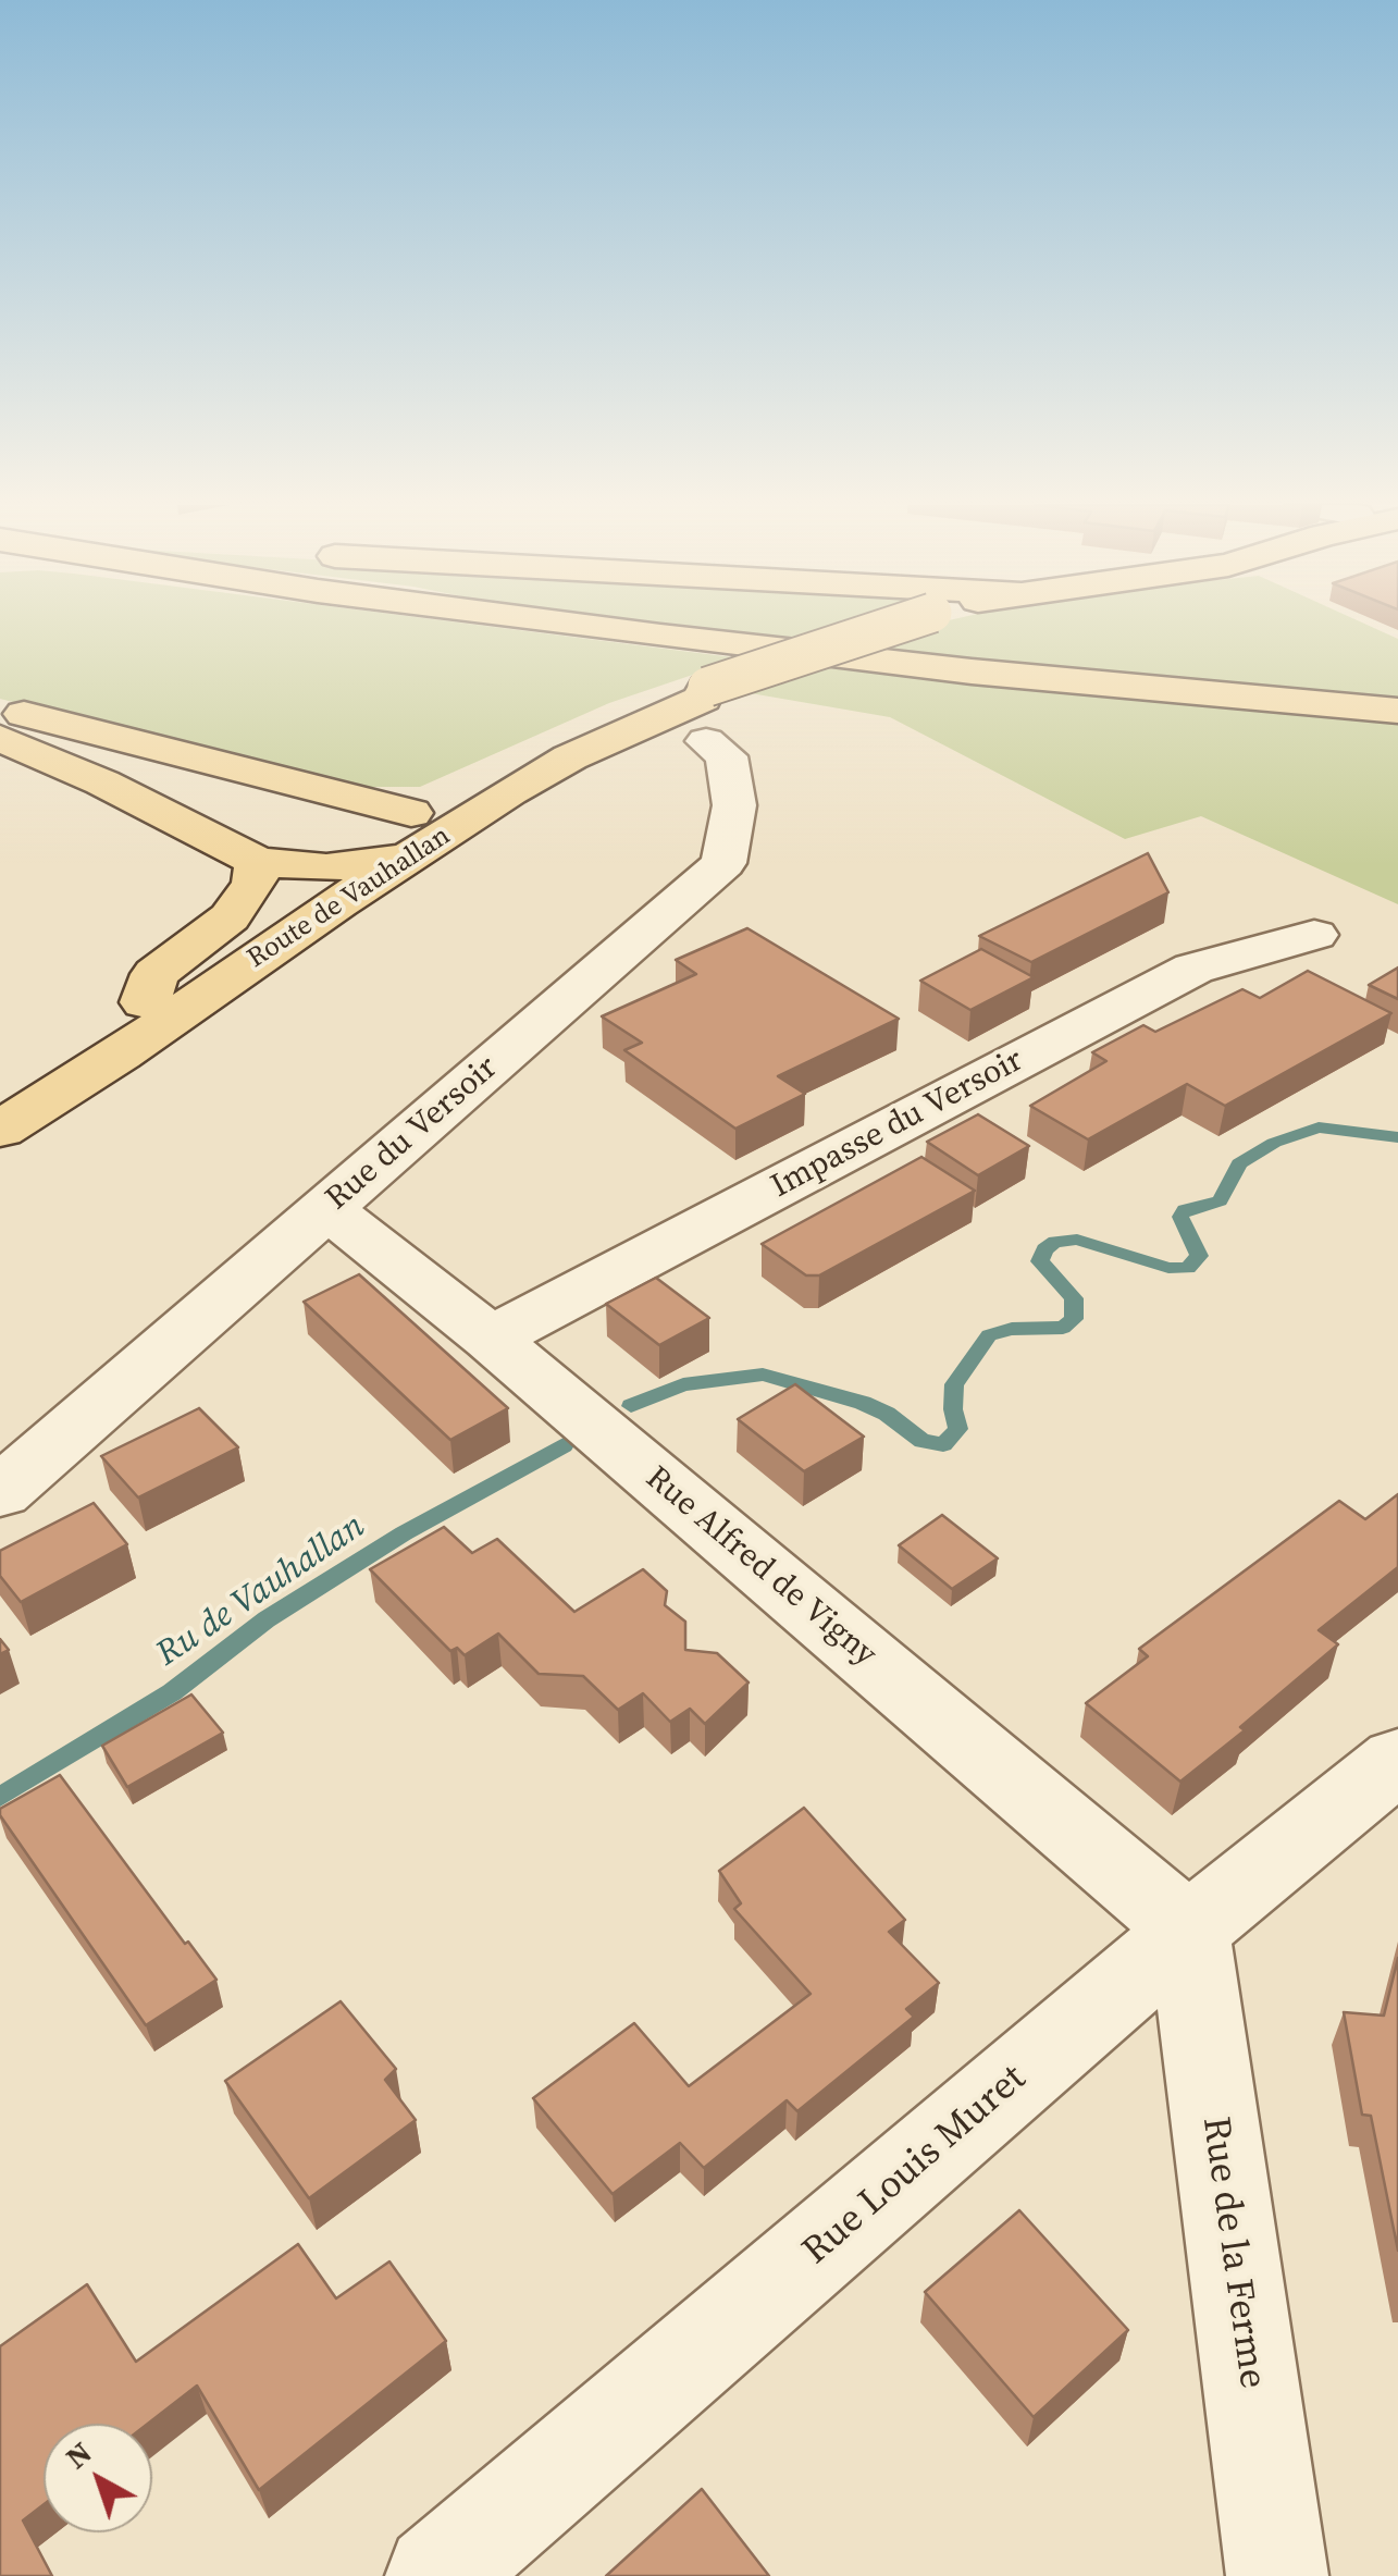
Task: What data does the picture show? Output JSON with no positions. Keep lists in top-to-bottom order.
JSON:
{
  "streets": {
    "main road": ["Route de Vauhallan"],
    "street": [
      "Impasse du Versoir",
      "Rue du Versoir",
      "Rue Alfred de Vigny",
      "Rue Louis Muret",
      "Rue de la Ferme"
    ]
  },
  "crossings": [
    ["Impasse du Versoir", "Rue Alfred de Vigny"],
    ["Rue du Versoir", "Rue Alfred de Vigny"],
    ["Rue Alfred de Vigny", "Rue Louis Muret"],
    ["Rue Alfred de Vigny", "Rue de la Ferme"],
    ["Rue Louis Muret", "Rue de la Ferme"]
  ],
  "water": ["Ru de Vauhallan"],
  "north": "top left"
}
